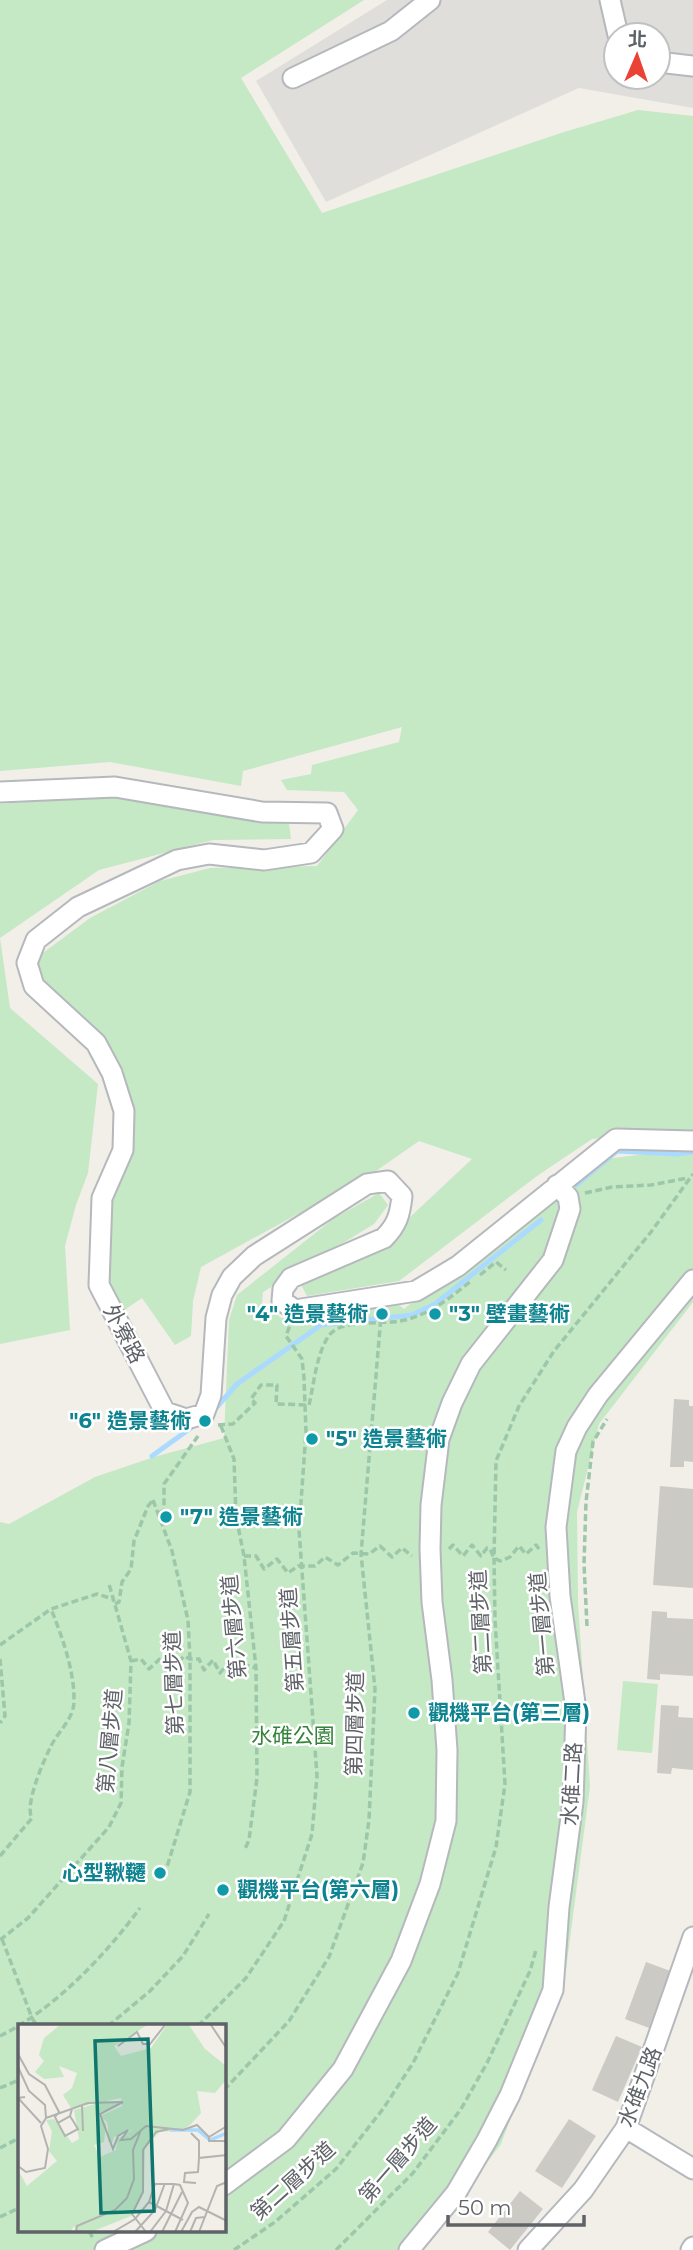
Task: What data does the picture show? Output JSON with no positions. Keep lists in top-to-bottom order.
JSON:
{
  "streets": {
    "street": ["外寮路", "水碓二路", "水碓九路"],
    "path": [
      "第二層步道",
      "第一層步道",
      "第六層步道",
      "第五層步道",
      "第七層步道",
      "第四層步道",
      "第八層步道"
    ]
  },
  "crossings": [
    ["第七層步道", "第八層步道"]
  ],
  "parks": ["水碓公園"],
  "places": [
    "\"4\" 造景藝術",
    "\"3\" 壁畫藝術",
    "\"6\" 造景藝術",
    "\"5\" 造景藝術",
    "\"7\" 造景藝術",
    "觀機平台(第三層)",
    "心型鞦韆",
    "觀機平台(第六層)"
  ],
  "scale_bar": "50 m",
  "north": "top"
}
